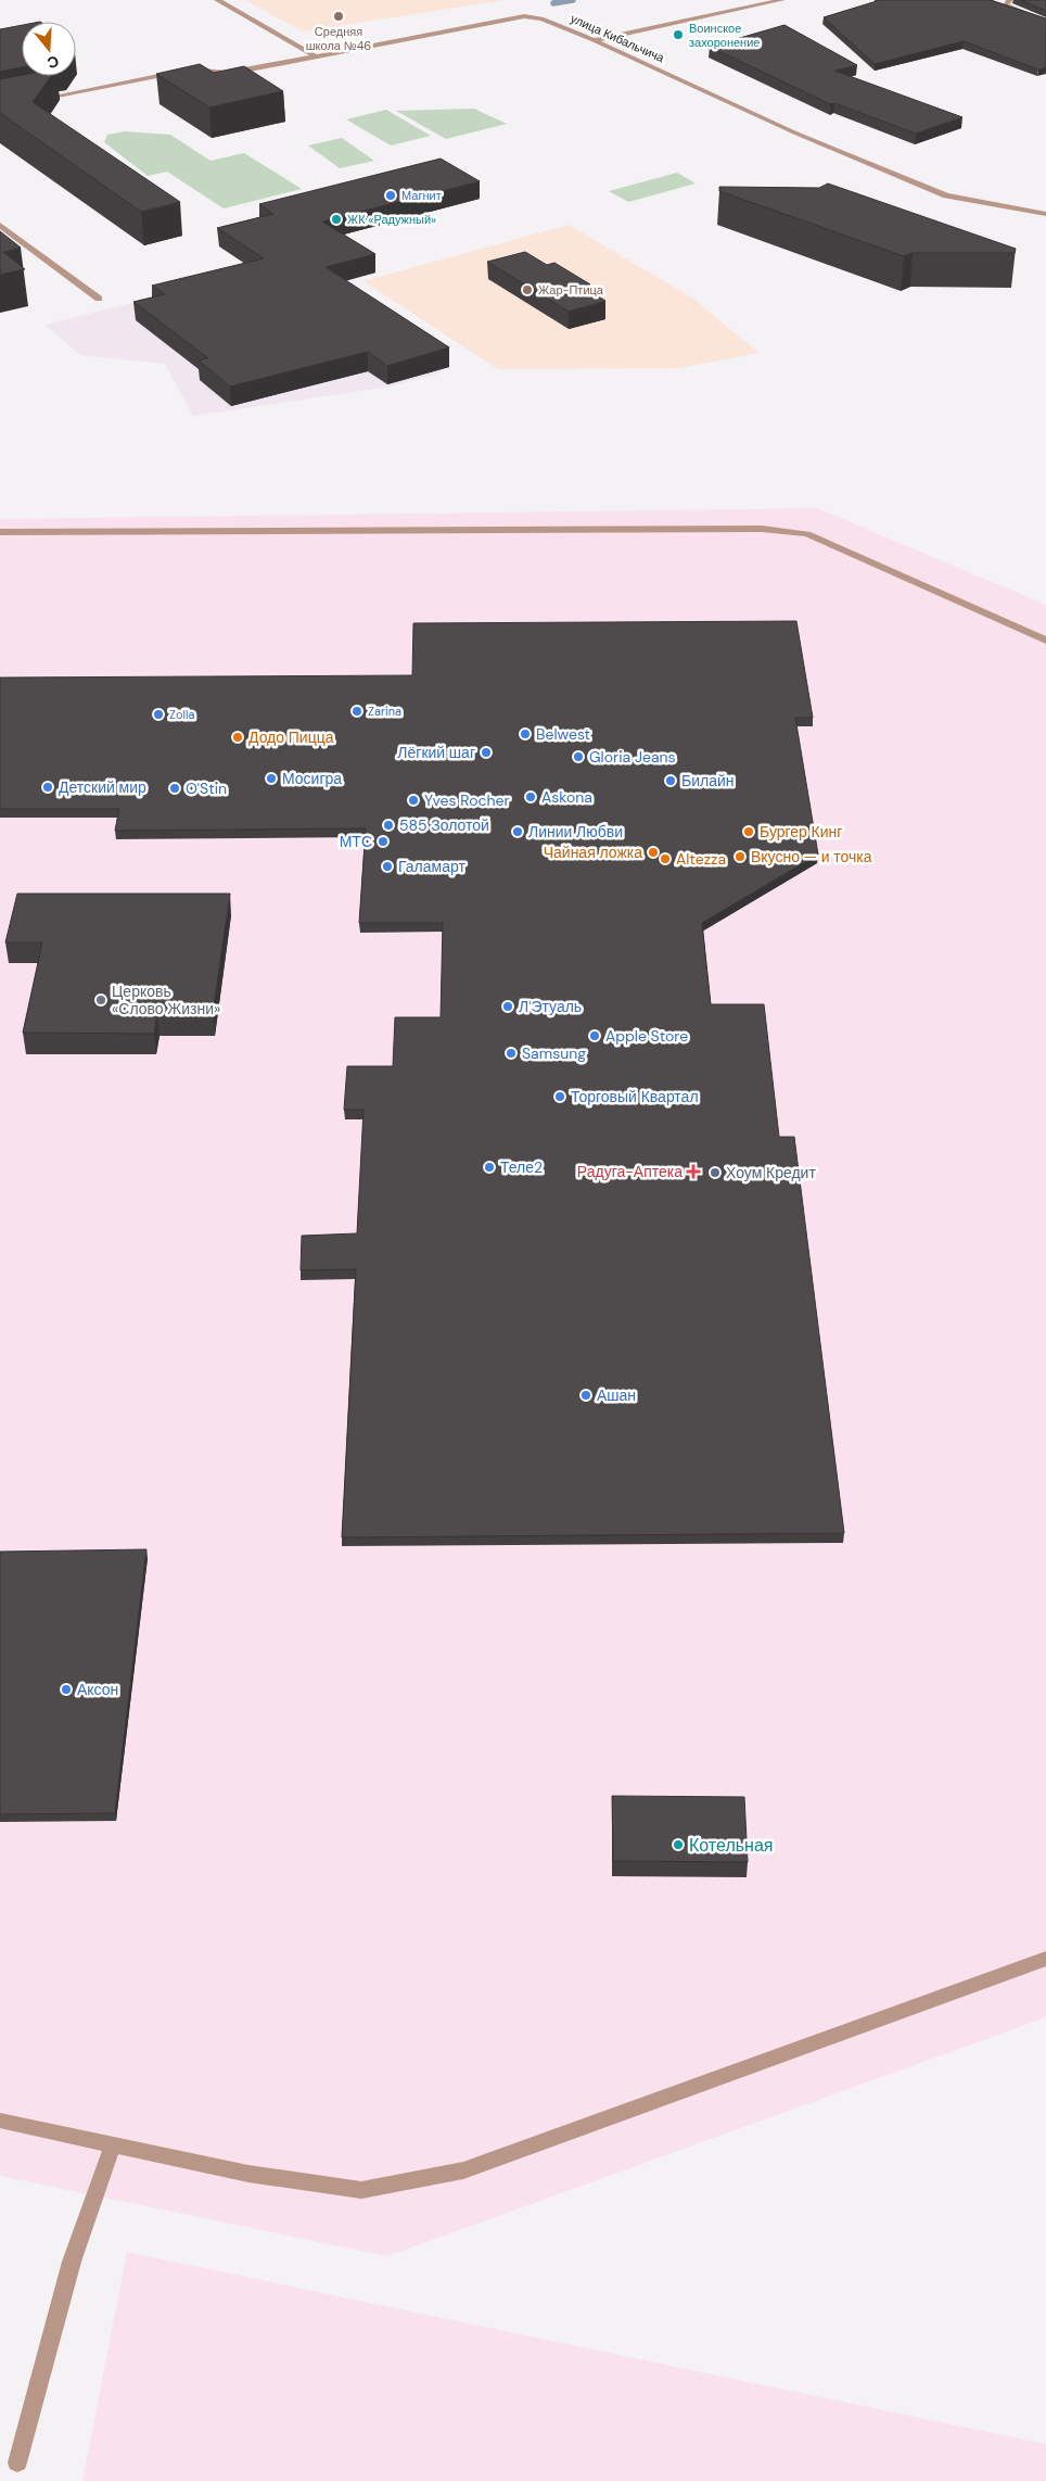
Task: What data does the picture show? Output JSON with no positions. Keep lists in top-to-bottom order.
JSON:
{
  "streets": {
    "street": ["улица Кибальчича"]
  },
  "places": {
    "other": [
      "Средняя школа №46",
      "Воинское захоронение",
      "Магнит",
      "ЖК «Радужный»",
      "Жар-Птица",
      "Zarina",
      "Zolla",
      "Belwest",
      "Додо Пицца",
      "Лёгкий шаг",
      "Gloria Jeans",
      "Мосигра",
      "Билайн",
      "Детский мир",
      "O'Stin",
      "Askona",
      "Yves Rocher",
      "585 Золотой",
      "Линии Любви",
      "Бургер Кинг",
      "МТС",
      "Чайная ложка",
      "Вкусно — и точка",
      "Altezza",
      "Галамарт",
      "Церковь «Слово Жизни»",
      "Л'Этуаль",
      "Apple Store",
      "Samsung",
      "Торговый Квартал",
      "Теле2",
      "Хоум Кредит",
      "Ашан",
      "Аксон",
      "Котельная"
    ],
    "health": ["Радуга-Аптека"]
  },
  "north": "bottom"
}
